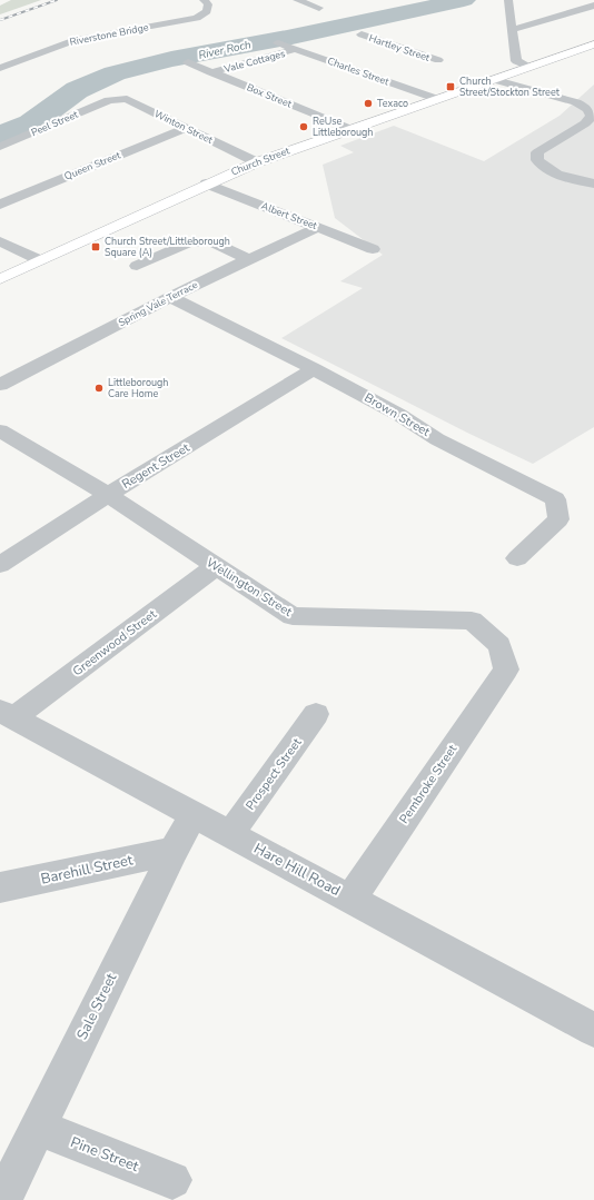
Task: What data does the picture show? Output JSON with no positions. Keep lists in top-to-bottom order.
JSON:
{
  "streets": {
    "highway": ["Church Street"],
    "street": [
      "Riverstone Bridge",
      "Hartley Street",
      "Vale Cottages",
      "Charles Street",
      "Box Street",
      "Peel Street",
      "Winton Street",
      "Queen Street",
      "Albert Street",
      "Spring Vale Terrace",
      "Brown Street",
      "Regent Street",
      "Wellington Street",
      "Greenwood Street",
      "Prospect Street",
      "Pembroke Street",
      "Barehill Street",
      "Hare Hill Road",
      "Sale Street",
      "Pine Street"
    ]
  },
  "crossings": [
    ["Vale Cottages", "Charles Street"],
    ["Vale Cottages", "Box Street"],
    ["Charles Street", "Church Street"],
    ["Box Street", "Church Street"],
    ["Peel Street", "Winton Street"],
    ["Winton Street", "Church Street"],
    ["Winton Street", "Queen Street"],
    ["Church Street", "Albert Street"],
    ["Albert Street", "Spring Vale Terrace"],
    ["Spring Vale Terrace", "Brown Street"],
    ["Brown Street", "Regent Street"],
    ["Regent Street", "Wellington Street"],
    ["Wellington Street", "Greenwood Street"],
    ["Wellington Street", "Pembroke Street"],
    ["Greenwood Street", "Hare Hill Road"],
    ["Prospect Street", "Hare Hill Road"],
    ["Pembroke Street", "Hare Hill Road"],
    ["Barehill Street", "Sale Street"],
    ["Hare Hill Road", "Sale Street"],
    ["Sale Street", "Pine Street"]
  ],
  "water": ["River Roch"],
  "places": {
    "transit": ["Church Street/Stockton Street", "Church Street/Littleborough Square (A)"],
    "other": ["Texaco", "ReUse Littleborough", "Littleborough Care Home"]
  }
}
